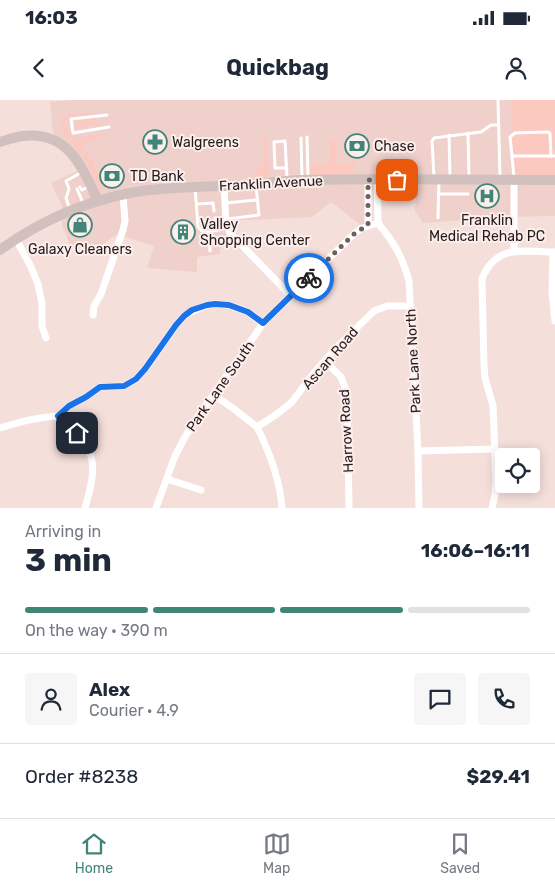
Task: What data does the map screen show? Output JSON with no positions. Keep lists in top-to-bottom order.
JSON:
{
  "streets": {
    "main road": ["Franklin Avenue"],
    "street": [
      "Ascan Road",
      "Park Lane North",
      "Park Lane South",
      "Harrow Road"
    ]
  },
  "crossings": [
    ["Ascan Road", "Park Lane North"],
    ["Ascan Road", "Harrow Road"]
  ],
  "places": {
    "pharmacy": ["Walgreens"],
    "bank": ["Chase", "TD Bank"],
    "hospital": ["Franklin Medical Rehab PC"],
    "shop": ["Galaxy Cleaners"],
    "building": ["Valley Shopping Center"]
  },
  "page": {
    "status": "16:03",
    "header": "Quickbag",
    "heading": ["3 min", "Arriving in", "16:06–16:11"],
    "panel": [
      "Alex",
      "Courier · 4.9",
      "Order #8238",
      "$29.41"
    ],
    "bar": "On the way · 390 m",
    "tabs": ["Home", "Map", "Saved"]
  }
}
